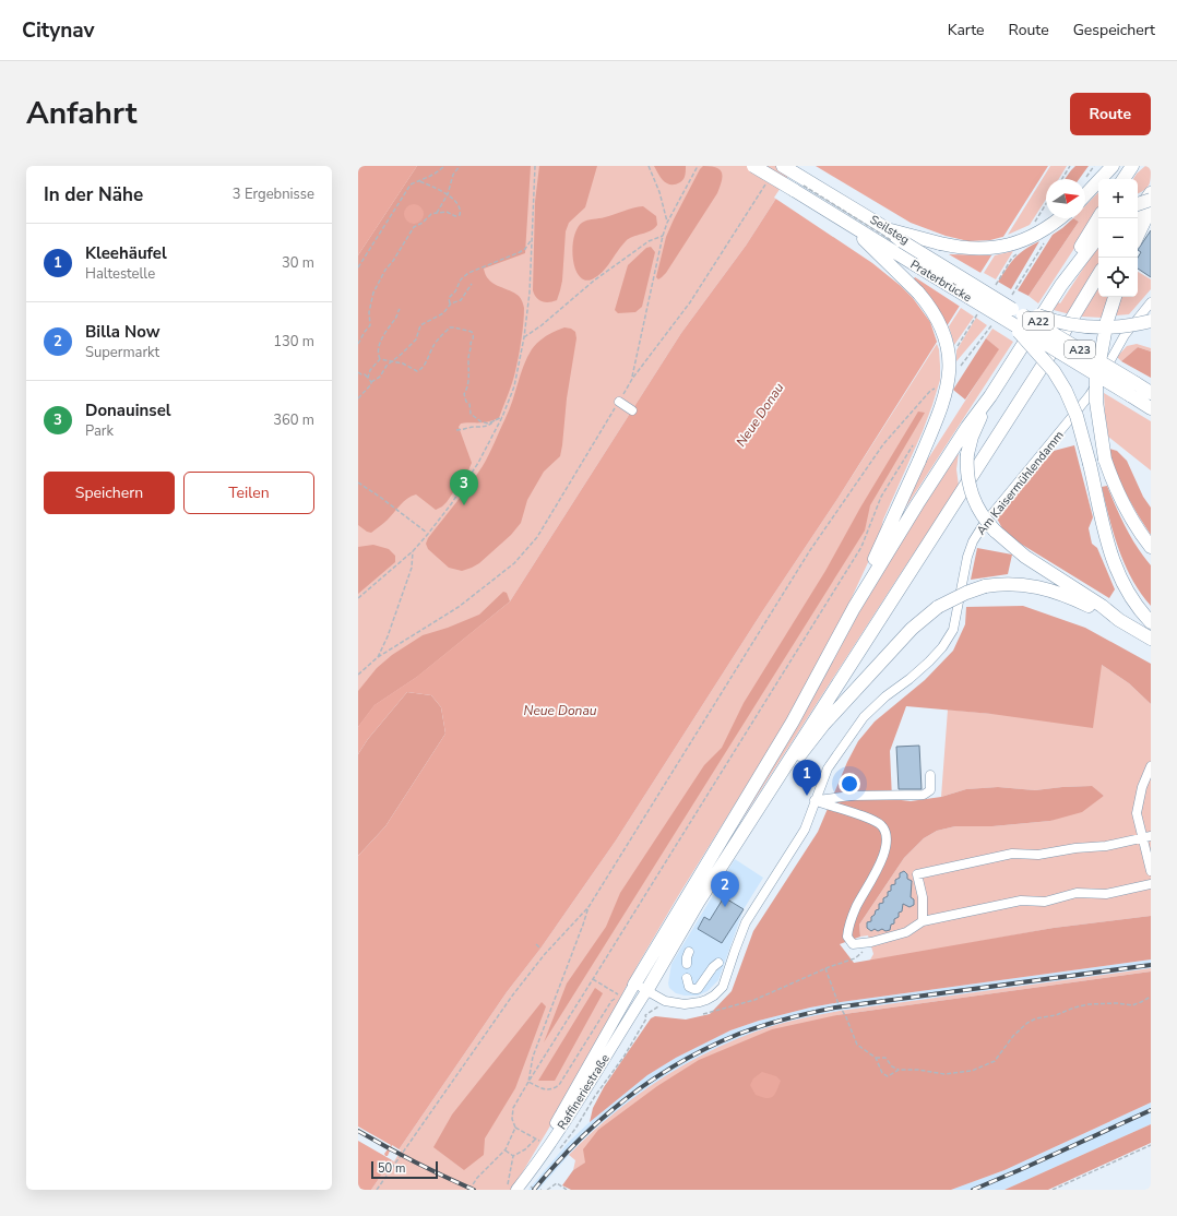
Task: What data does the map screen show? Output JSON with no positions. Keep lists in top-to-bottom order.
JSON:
{
  "streets": {
    "highway": ["Praterbrücke", "A22", "A23"],
    "main road": ["Raffineriestraße"],
    "street": ["Am Kaisermühlendamm"],
    "path": ["Seilsteg"]
  },
  "crossings": [
    ["Praterbrücke", "A23"],
    ["Am Kaisermühlendamm", "Raffineriestraße"]
  ],
  "water": ["Neue Donau"],
  "scale_bar": "50 m",
  "north": "right",
  "page": {
    "header": "Citynav",
    "nav": ["Karte", "Route", "Gespeichert"],
    "title": "Anfahrt",
    "buttons": [
      "Route",
      ["Speichern", "Teilen"]
    ],
    "heading": ["In der Nähe", "3 Ergebnisse"],
    "map_buttons": ["+", "−"],
    "list": [
      {
        "mark": "1",
        "name": "Kleehäufel",
        "note": "Haltestelle",
        "value": "30 m"
      },
      {
        "mark": "2",
        "name": "Billa Now",
        "note": "Supermarkt",
        "value": "130 m"
      },
      {
        "mark": "3",
        "name": "Donauinsel",
        "note": "Park",
        "value": "360 m"
      }
    ],
    "pins": ["3", "1", "2"],
    "scale": "50 m"
  }
}
